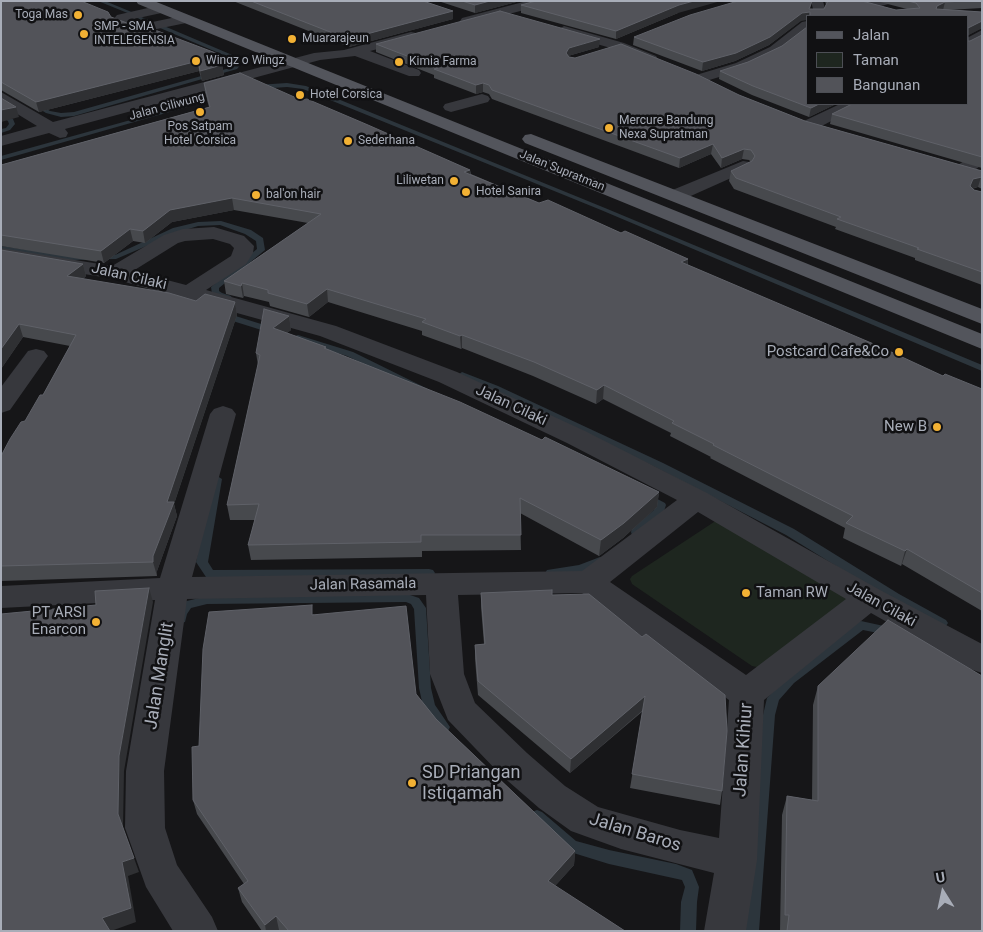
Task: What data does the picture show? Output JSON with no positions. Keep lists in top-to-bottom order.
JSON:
{
  "streets": {
    "main road": ["Jalan Supratman"],
    "street": [
      "Jalan Ciliwung",
      "Jalan Cilaki",
      "Jalan Rasamala",
      "Jalan Manglit",
      "Jalan Kihiur",
      "Jalan Baros"
    ]
  },
  "crossings": [
    ["Jalan Ciliwung", "Jalan Supratman"],
    ["Jalan Cilaki", "Jalan Kihiur"],
    ["Jalan Rasamala", "Jalan Manglit"],
    ["Jalan Rasamala", "Jalan Baros"],
    ["Jalan Kihiur", "Jalan Baros"]
  ],
  "places": [
    "Toga Mas",
    "SMP - SMA INTELEGENSIA",
    "Muararajeun",
    "Wingz o Wingz",
    "Kimia Farma",
    "Hotel Corsica",
    "Pos Satpam Hotel Corsica",
    "Mercure Bandung Nexa Supratman",
    "Sederhana",
    "Liliwetan",
    "Hotel Sanira",
    "bal'on hair",
    "Postcard Cafe&Co",
    "New B",
    "Taman RW",
    "PT ARSI Enarcon",
    "SD Priangan Istiqamah"
  ],
  "legend": ["Jalan", "Taman", "Bangunan"],
  "north": "top"
}
